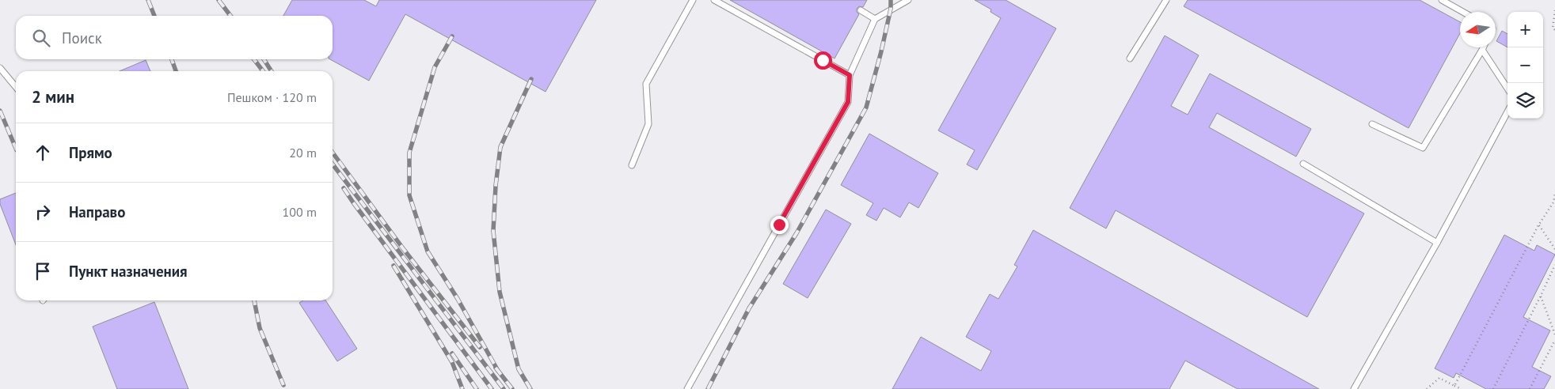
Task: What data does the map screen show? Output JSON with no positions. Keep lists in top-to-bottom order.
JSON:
{
  "north": "left",
  "page": {
    "map_buttons": ["+", "−"],
    "search": "Поиск",
    "heading": ["2 мин", "Пешком · 120 m"],
    "list": [
      ["Прямо", "20 m"],
      ["Направо", "100 m"],
      "Пункт назначения"
    ]
  }
}
